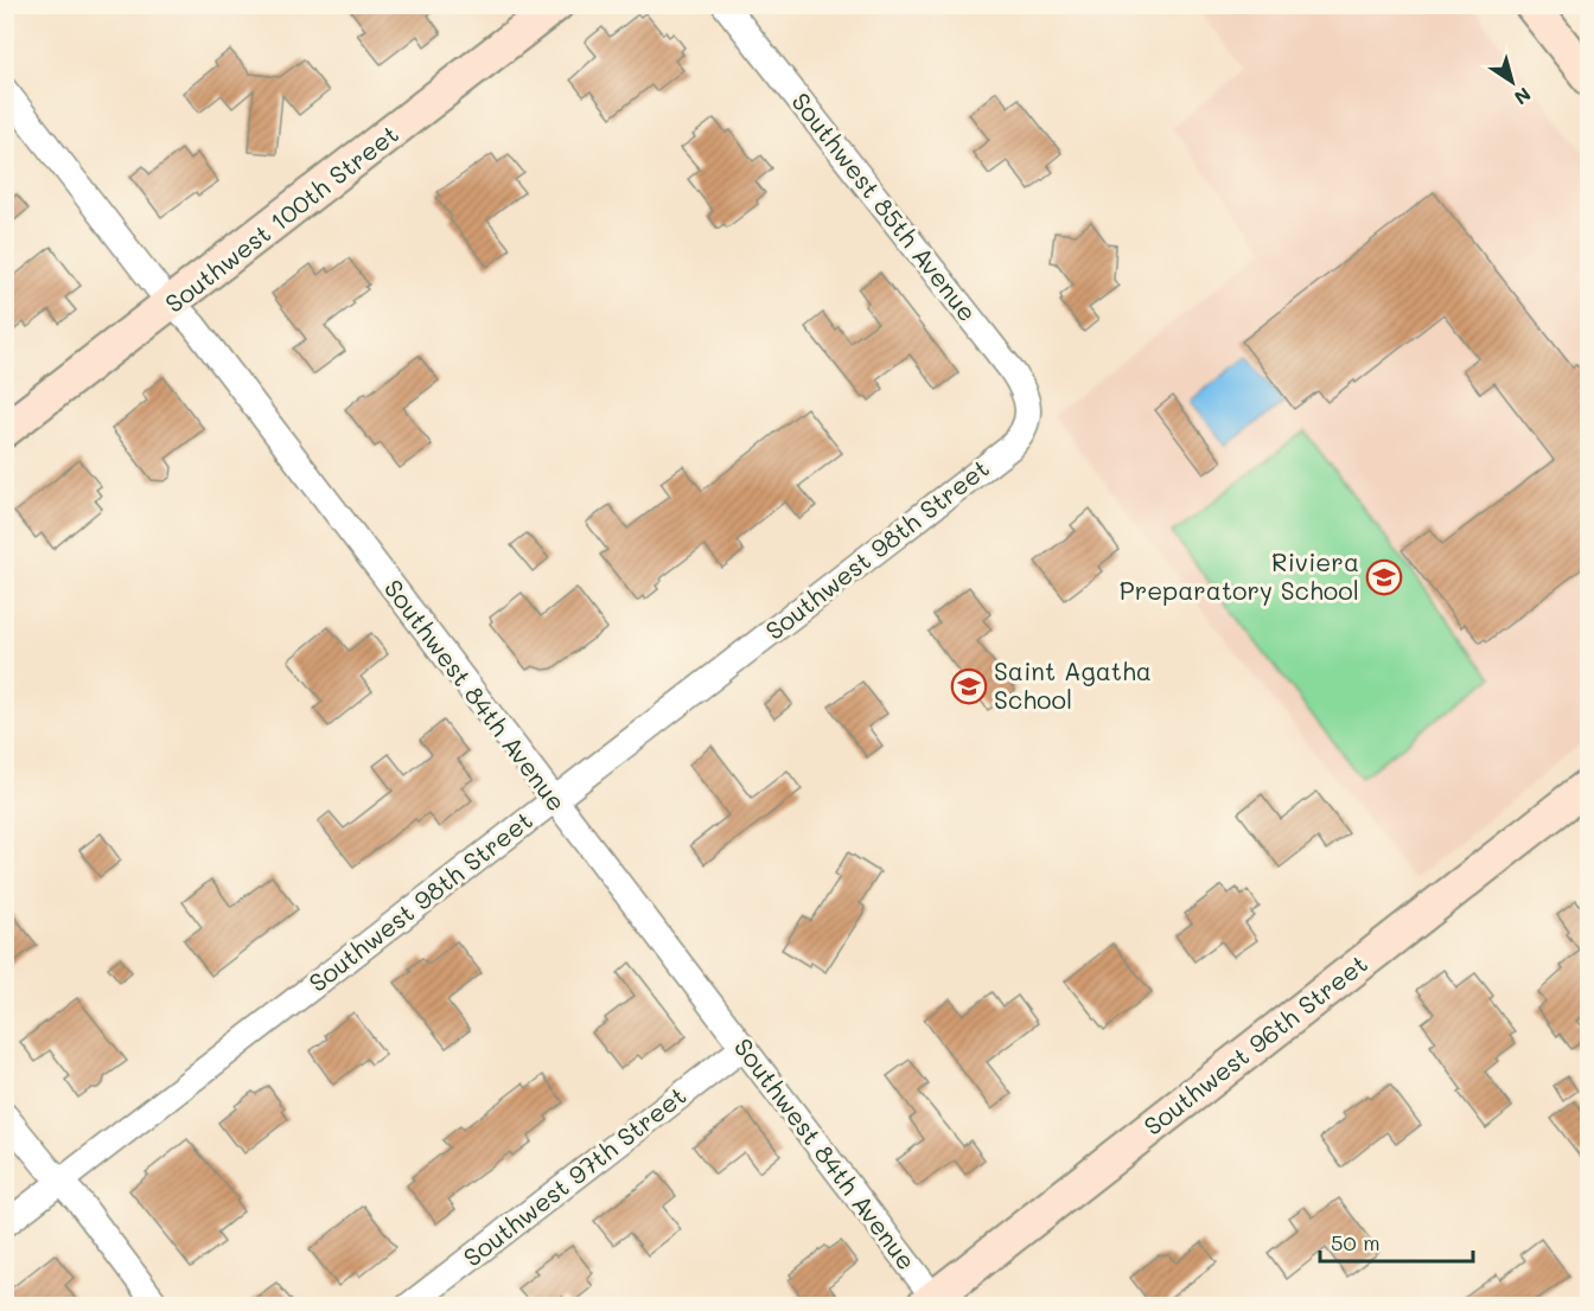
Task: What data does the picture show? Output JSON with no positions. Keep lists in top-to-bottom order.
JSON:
{
  "streets": {
    "street": [
      "Southwest 85th Avenue",
      "Southwest 100th Street",
      "Southwest 98th Street",
      "Southwest 84th Avenue",
      "Southwest 96th Street",
      "Southwest 97th Street"
    ]
  },
  "crossings": [
    ["Southwest 85th Avenue", "Southwest 98th Street"],
    ["Southwest 100th Street", "Southwest 84th Avenue"],
    ["Southwest 98th Street", "Southwest 84th Avenue"],
    ["Southwest 84th Avenue", "Southwest 96th Street"],
    ["Southwest 84th Avenue", "Southwest 97th Street"]
  ],
  "places": {
    "school or university": ["Riviera Preparatory School", "Saint Agatha School"]
  },
  "scale_bar": "50 m",
  "north": "bottom right"
}
